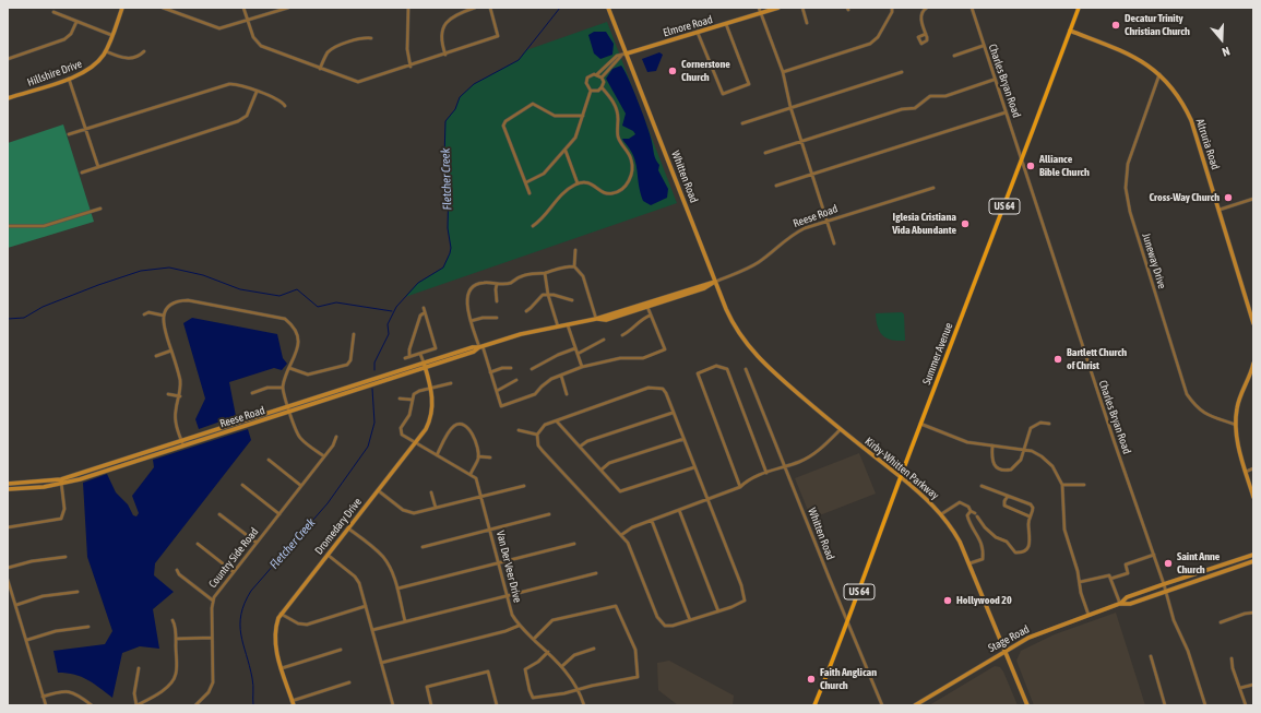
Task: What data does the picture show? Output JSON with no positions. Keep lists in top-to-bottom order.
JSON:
{
  "streets": {
    "main road": [
      "Elmore Road",
      "Hillshire Drive",
      "Altruria Road",
      "Whitten Road",
      "US 64",
      "Reese Road",
      "Summer Avenue",
      "Kirby-Whitten Parkway",
      "Dromedary Drive",
      "Stage Road"
    ],
    "street": [
      "Charles Bryan Road",
      "Juneway Drive",
      "Country Side Road",
      "Van Der Veer Drive"
    ]
  },
  "crossings": [
    ["Elmore Road", "Whitten Road"],
    ["Charles Bryan Road", "Summer Avenue"],
    ["Charles Bryan Road", "Stage Road"],
    ["Altruria Road", "Juneway Drive"],
    ["Altruria Road", "Summer Avenue"],
    ["Whitten Road", "Reese Road"],
    ["Whitten Road", "Summer Avenue"],
    ["Whitten Road", "Kirby-Whitten Parkway"],
    ["Reese Road", "Dromedary Drive"],
    ["Summer Avenue", "Kirby-Whitten Parkway"],
    ["Kirby-Whitten Parkway", "Stage Road"]
  ],
  "water": ["Fletcher Creek"],
  "places": [
    "Decatur Trinity Christian Church",
    "Cornerstone Church",
    "Alliance Bible Church",
    "Cross-Way Church",
    "Iglesia Cristiana Vida Abundante",
    "Bartlett Church of Christ",
    "Saint Anne Church",
    "Hollywood 20",
    "Faith Anglican Church"
  ],
  "north": "bottom"
}
